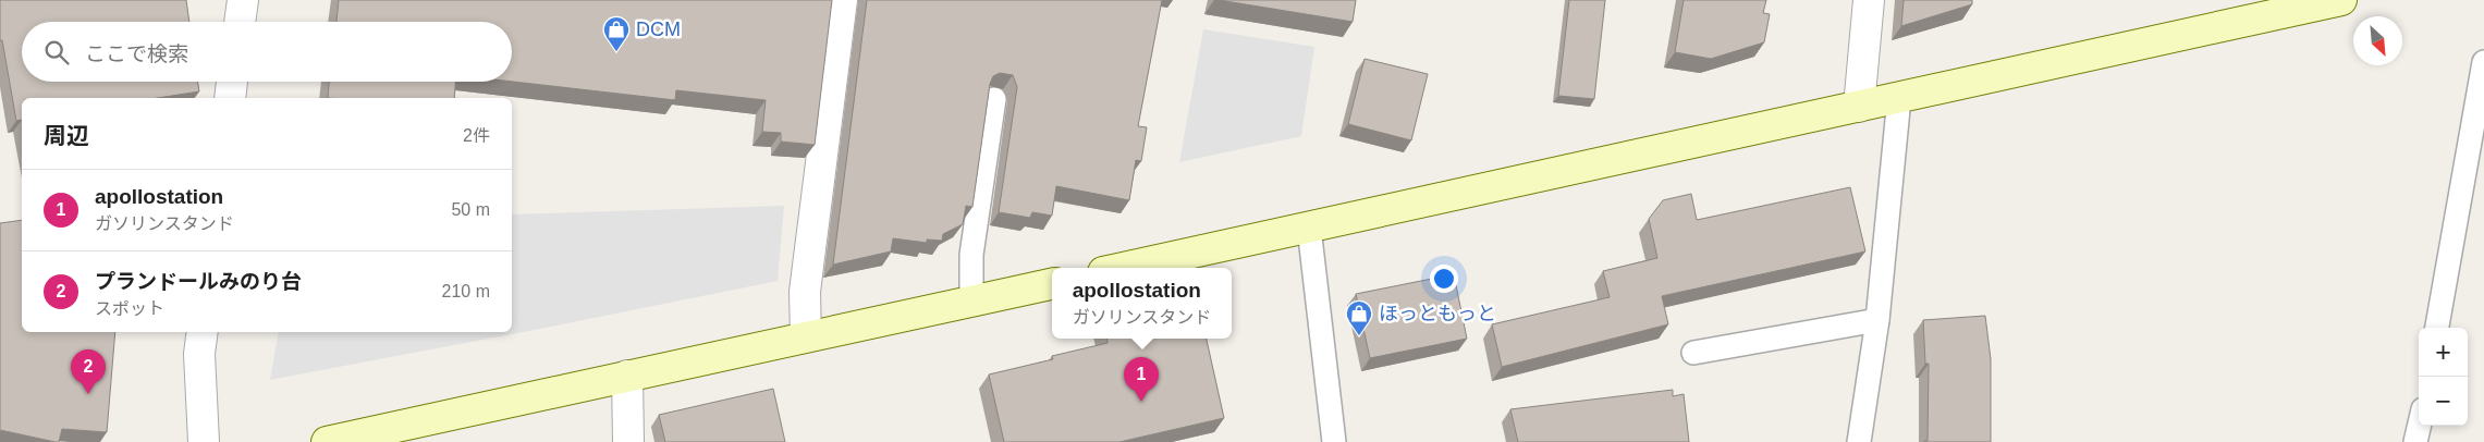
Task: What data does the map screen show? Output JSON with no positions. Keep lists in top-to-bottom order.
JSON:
{
  "places": {
    "shop": ["DCM", "ほっともっと"]
  },
  "north": "bottom right",
  "page": {
    "search": "ここで検索",
    "heading": ["周辺", "2件"],
    "list": [
      {
        "mark": "1",
        "name": "apollostation",
        "note": "ガソリンスタンド",
        "value": "50 m"
      },
      {
        "mark": "2",
        "name": "プランドールみのり台",
        "note": "スポット",
        "value": "210 m"
      }
    ],
    "popup": ["apollostation", "ガソリンスタンド"],
    "map_buttons": ["+", "−"],
    "pins": ["2", "1"]
  }
}
